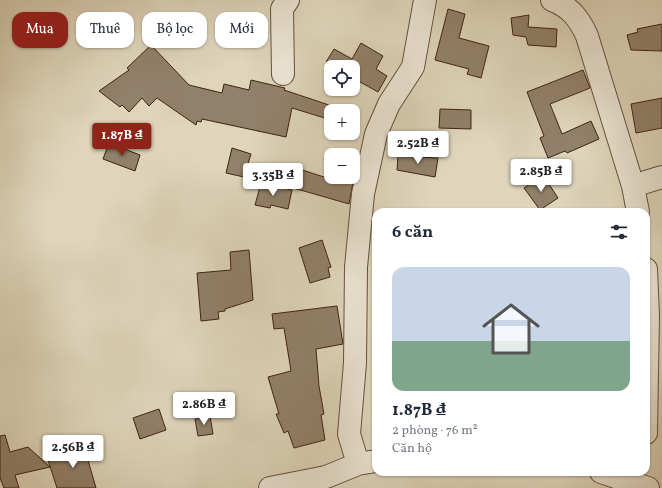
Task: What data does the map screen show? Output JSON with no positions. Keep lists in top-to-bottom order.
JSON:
{
  "page": {
    "chip": [
      "Mua",
      "Thuê",
      "Bộ lọc",
      "Mới"
    ],
    "map_buttons": ["+", "−"],
    "price": [
      "1.87B ₫",
      "2.52B ₫",
      "2.85B ₫",
      "3.35B ₫",
      "2.86B ₫",
      "2.56B ₫"
    ],
    "heading": "6 căn",
    "list": [
      {
        "name": "1.87B ₫",
        "note": "2 phòng · 76 m² · Căn hộ"
      }
    ]
  }
}
